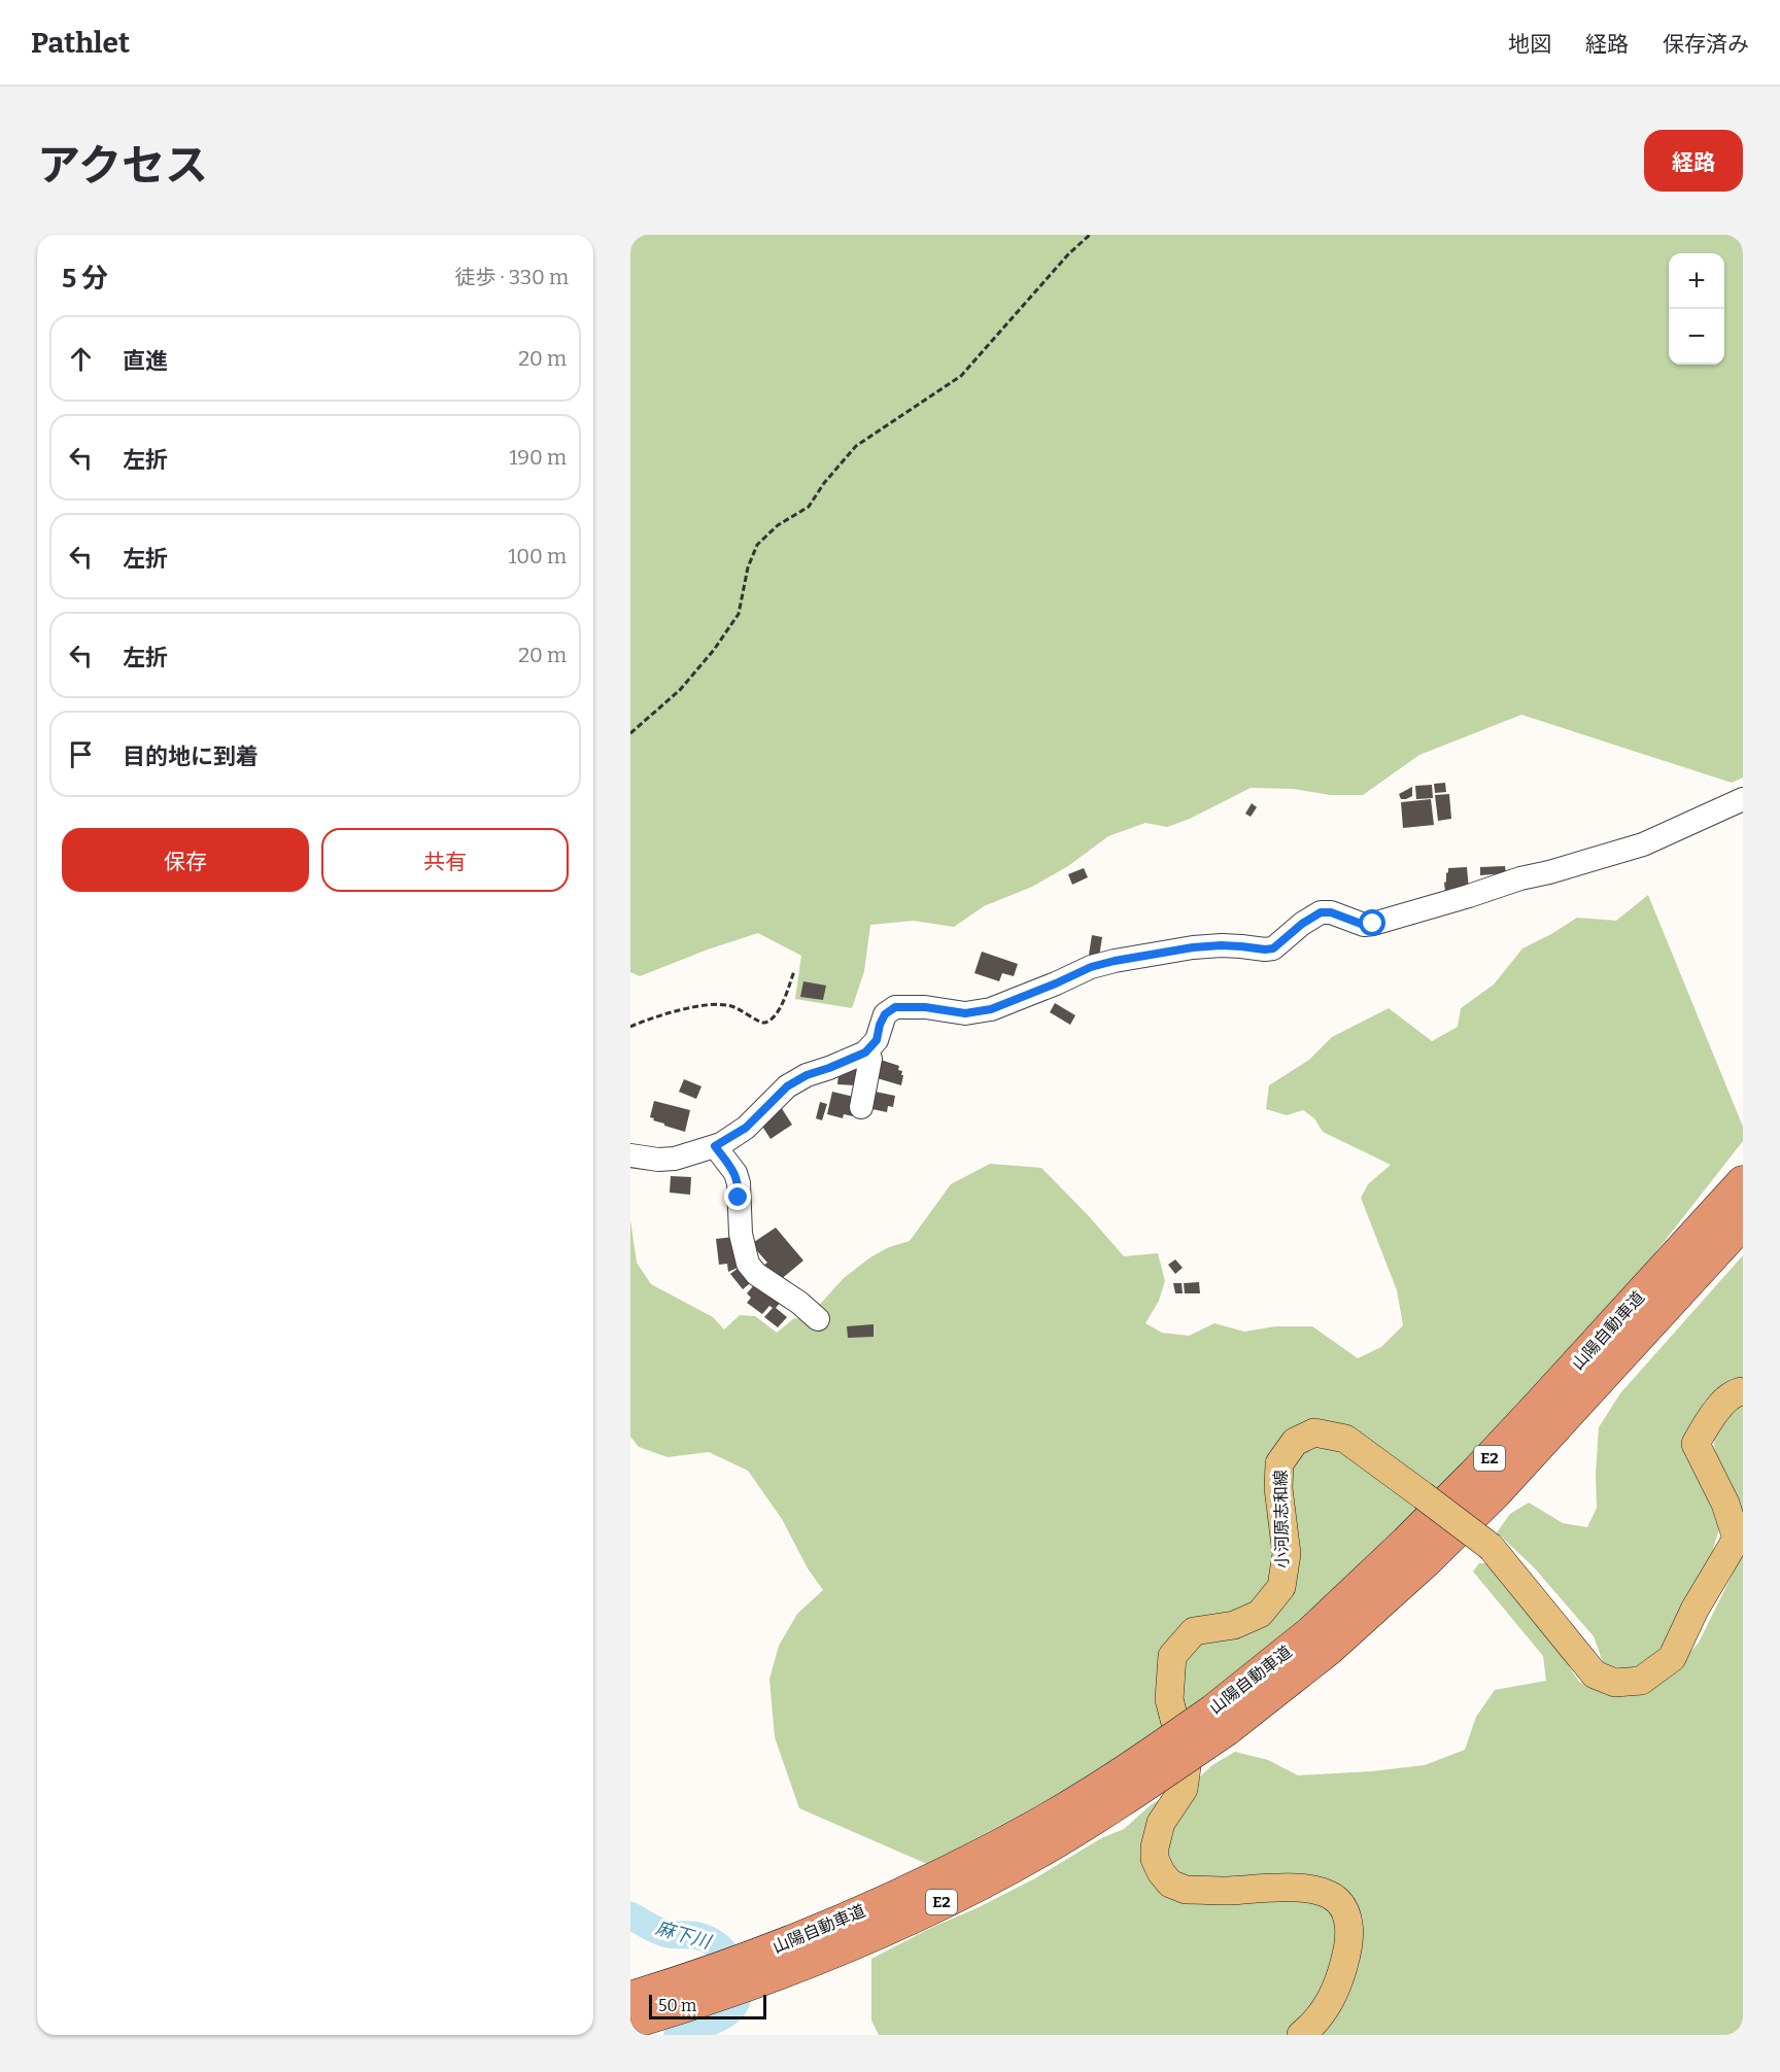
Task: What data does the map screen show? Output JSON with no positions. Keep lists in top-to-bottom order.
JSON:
{
  "streets": {
    "highway": ["山陽自動車道", "E2"],
    "main road": ["小河原志和線"]
  },
  "water": ["麻下川"],
  "scale_bar": "50 m",
  "page": {
    "header": "Pathlet",
    "nav": ["地図", "経路", "保存済み"],
    "title": "アクセス",
    "buttons": [
      "経路",
      ["保存", "共有"]
    ],
    "heading": ["5 分", "徒歩 · 330 m"],
    "map_buttons": ["+", "−"],
    "list": [
      ["直進", "20 m"],
      ["左折", "190 m"],
      ["左折", "100 m"],
      ["左折", "20 m"],
      "目的地に到着"
    ],
    "scale": "50 m"
  }
}
